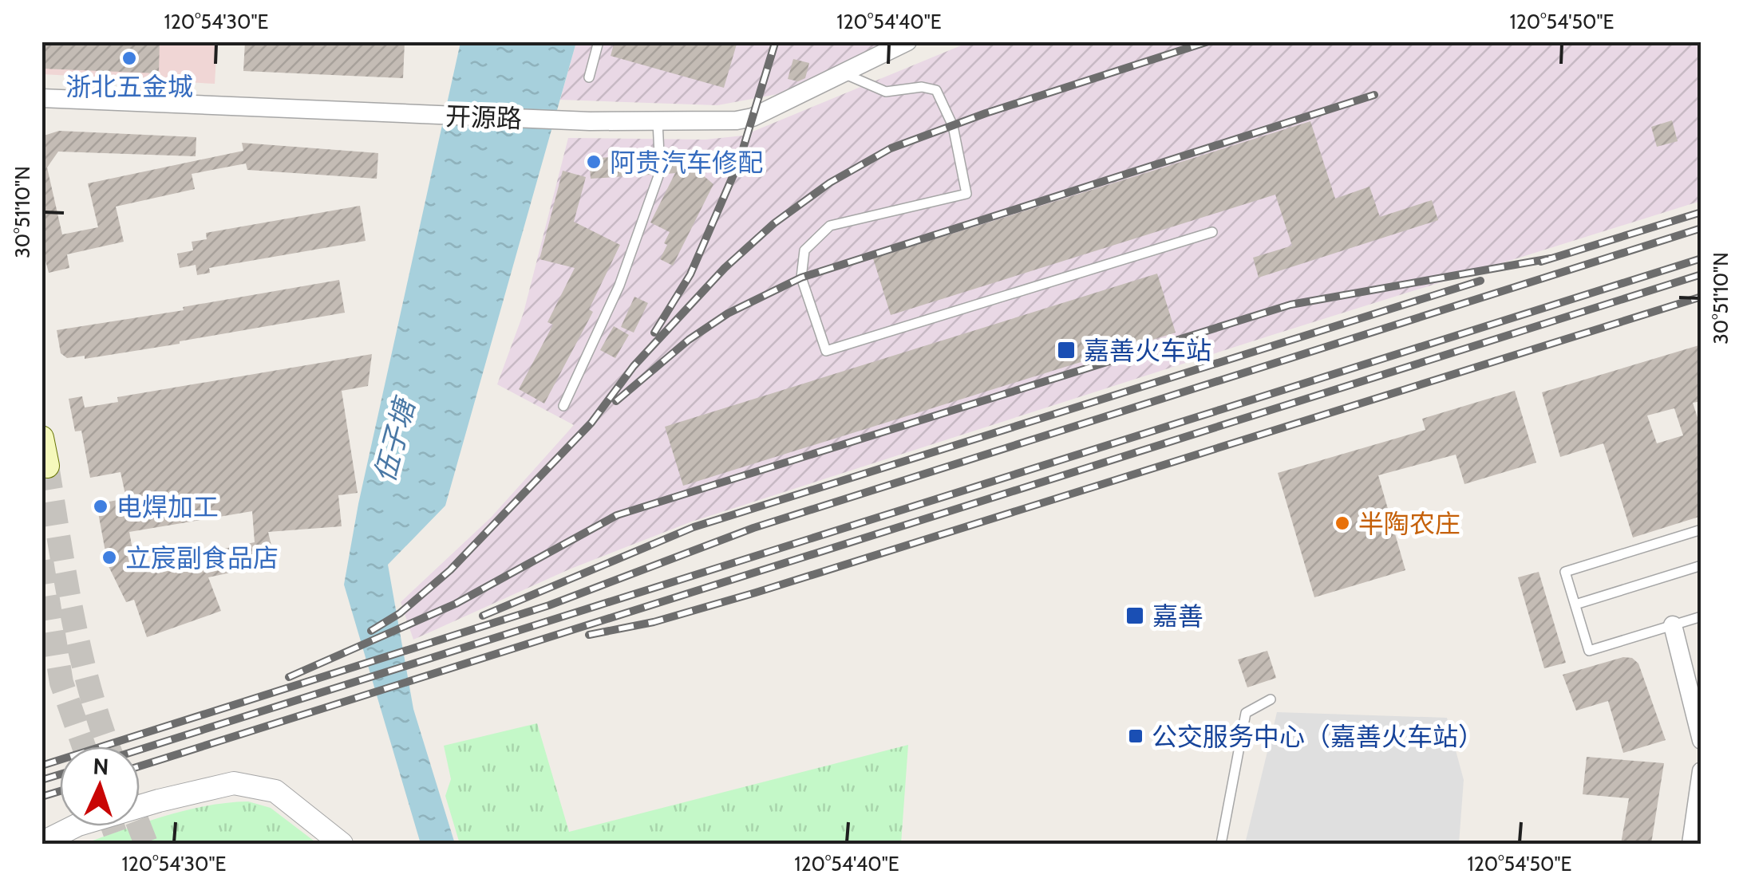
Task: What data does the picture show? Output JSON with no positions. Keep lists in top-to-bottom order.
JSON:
{
  "streets": {
    "street": ["开源路"]
  },
  "water": ["伍子塘"],
  "places": {
    "other": [
      "浙北五金城",
      "阿贵汽车修配",
      "电焊加工",
      "半陶农庄",
      "立宸副食品店"
    ],
    "transit": ["嘉善火车站", "嘉善", "公交服务中心（嘉善火车站）"]
  },
  "north": "top",
  "coordinates": [
    "120°54'30\"E",
    "120°54'40\"E",
    "120°54'50\"E",
    "30°51'10\"N"
  ]
}
